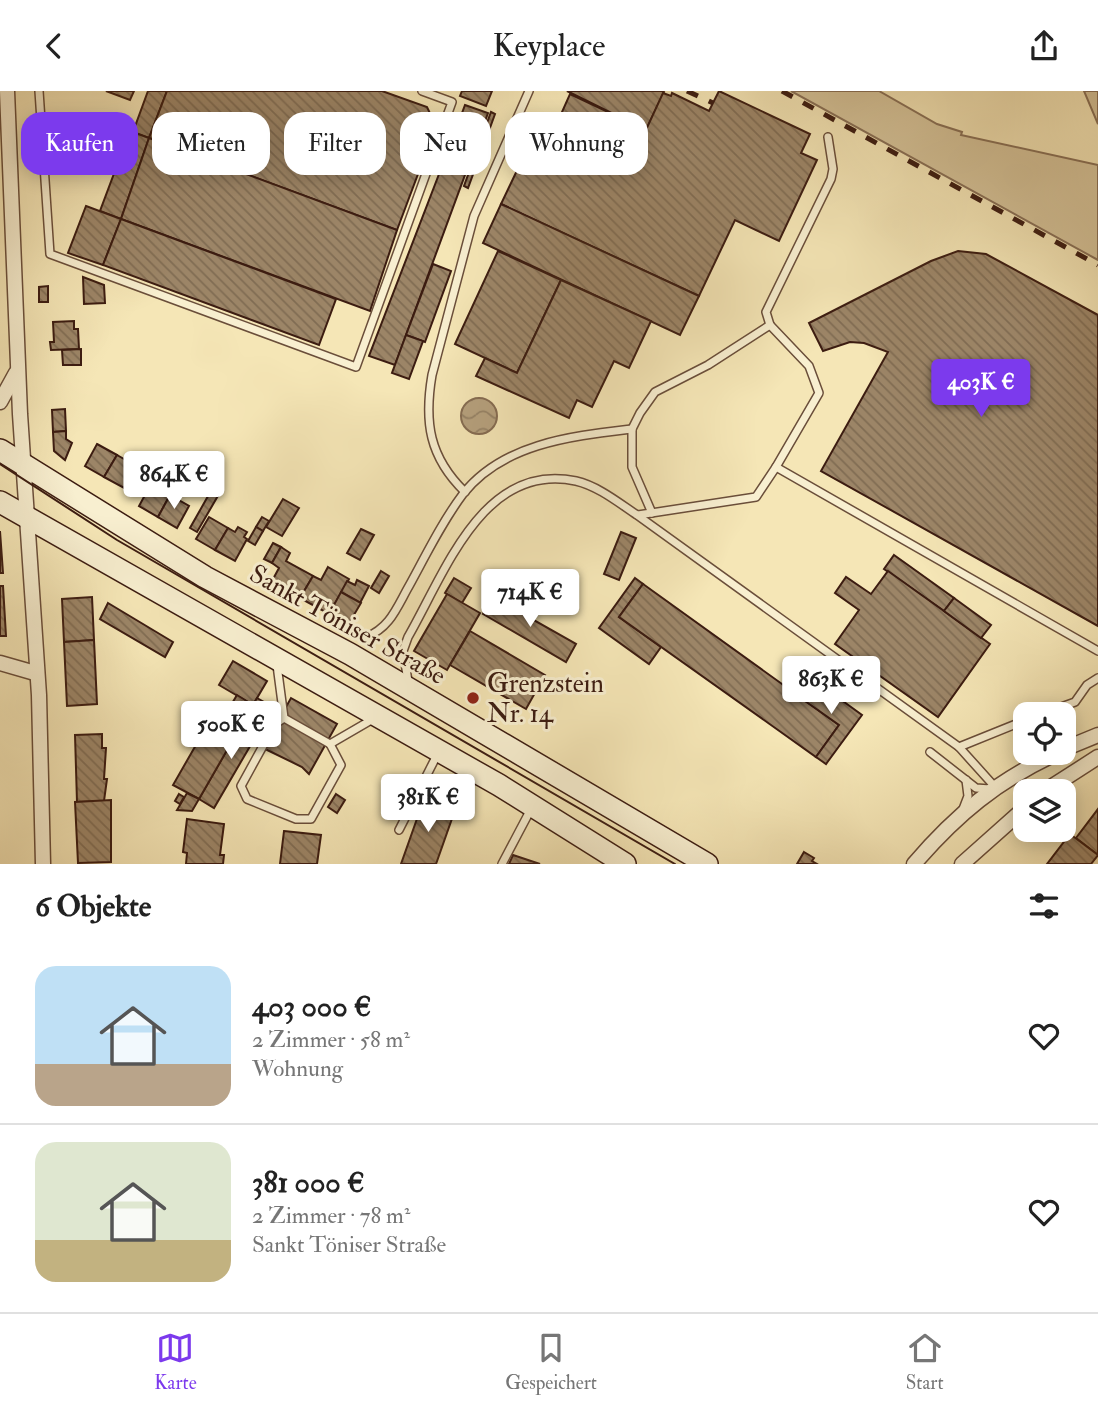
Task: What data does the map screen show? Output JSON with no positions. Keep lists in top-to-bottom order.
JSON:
{
  "streets": {
    "main road": ["Sankt Töniser Straße"]
  },
  "places": ["Grenzstein Nr. 14"],
  "page": {
    "header": "Keyplace",
    "chip": [
      "Kaufen",
      "Mieten",
      "Filter",
      "Neu",
      "Wohnung"
    ],
    "price": [
      "403K €",
      "864K €",
      "714K €",
      "863K €",
      "500K €",
      "381K €"
    ],
    "heading": "6 Objekte",
    "list": [
      {
        "name": "403 000 €",
        "note": "2 Zimmer · 58 m² · Wohnung"
      },
      {
        "name": "381 000 €",
        "note": "2 Zimmer · 78 m² · Sankt Töniser Straße"
      }
    ],
    "tabs": ["Karte", "Gespeichert", "Start"]
  }
}
